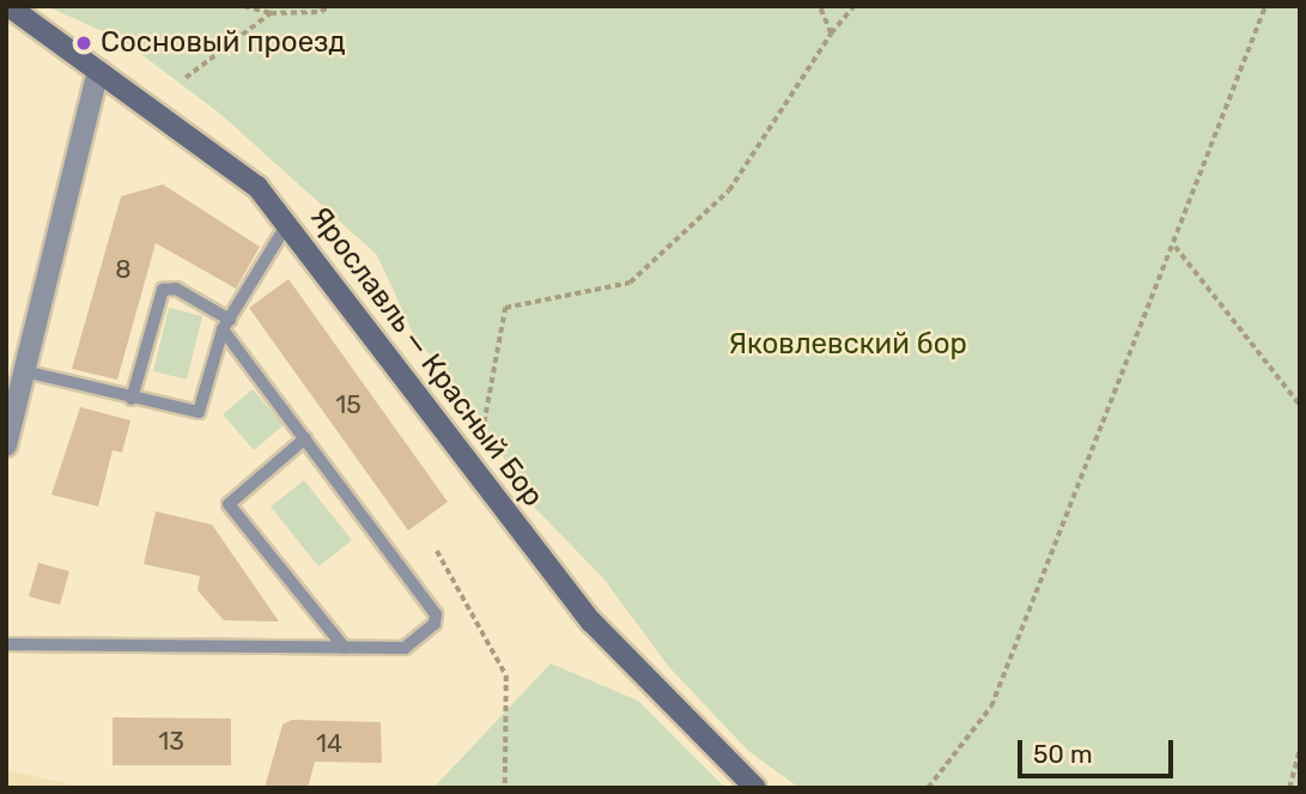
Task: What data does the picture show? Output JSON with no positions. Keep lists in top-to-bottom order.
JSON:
{
  "streets": {
    "street": ["Ярославль — Красный Бор"]
  },
  "parks": ["Яковлевский бор"],
  "places": ["Сосновый проезд"],
  "house_numbers": [
    "8",
    "15",
    "13",
    "14"
  ],
  "scale_bar": "50 m"
}
